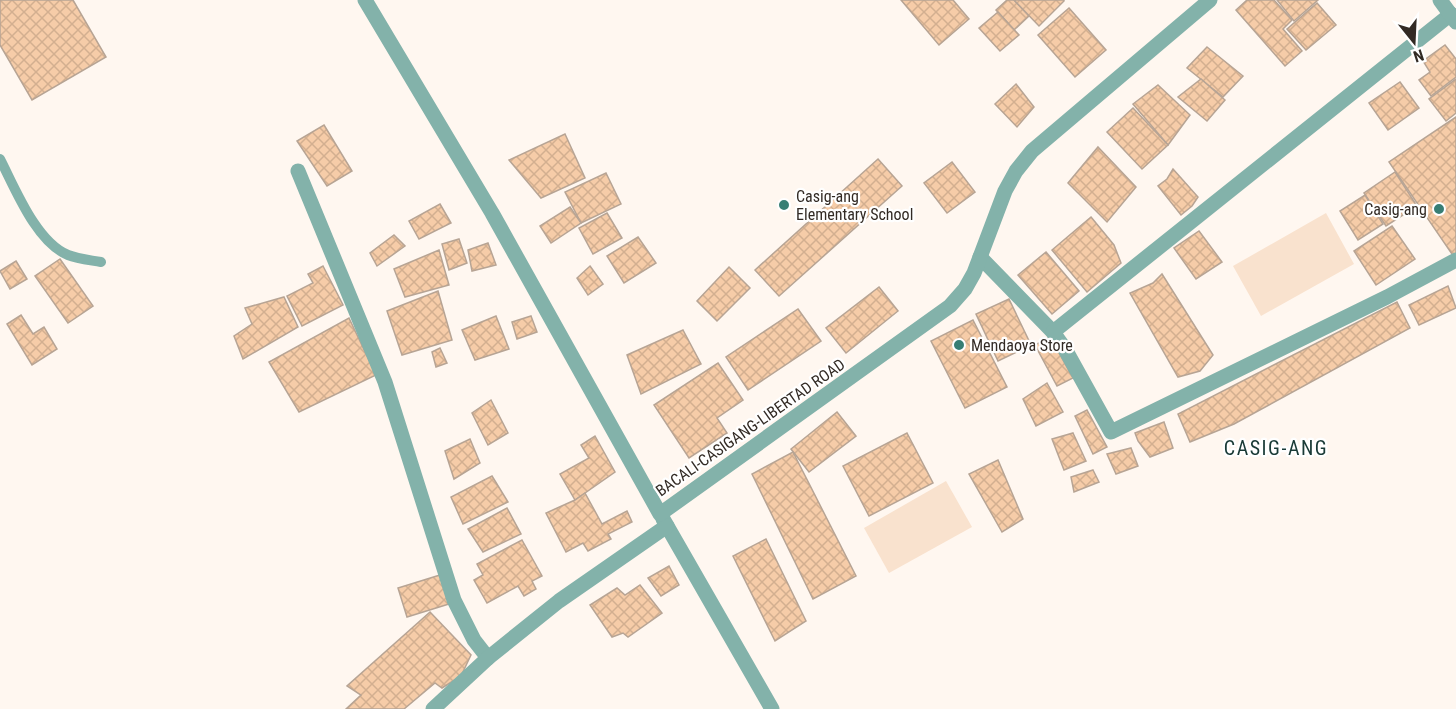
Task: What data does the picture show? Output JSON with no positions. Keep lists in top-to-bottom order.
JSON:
{
  "streets": {
    "street": ["BACALI-CASIGANG-LIBERTAD ROAD"]
  },
  "districts": ["CASIG-ANG"],
  "places": ["Casig-ang Elementary School", "Casig-ang", "Mendaoya Store"],
  "north": "bottom"
}
